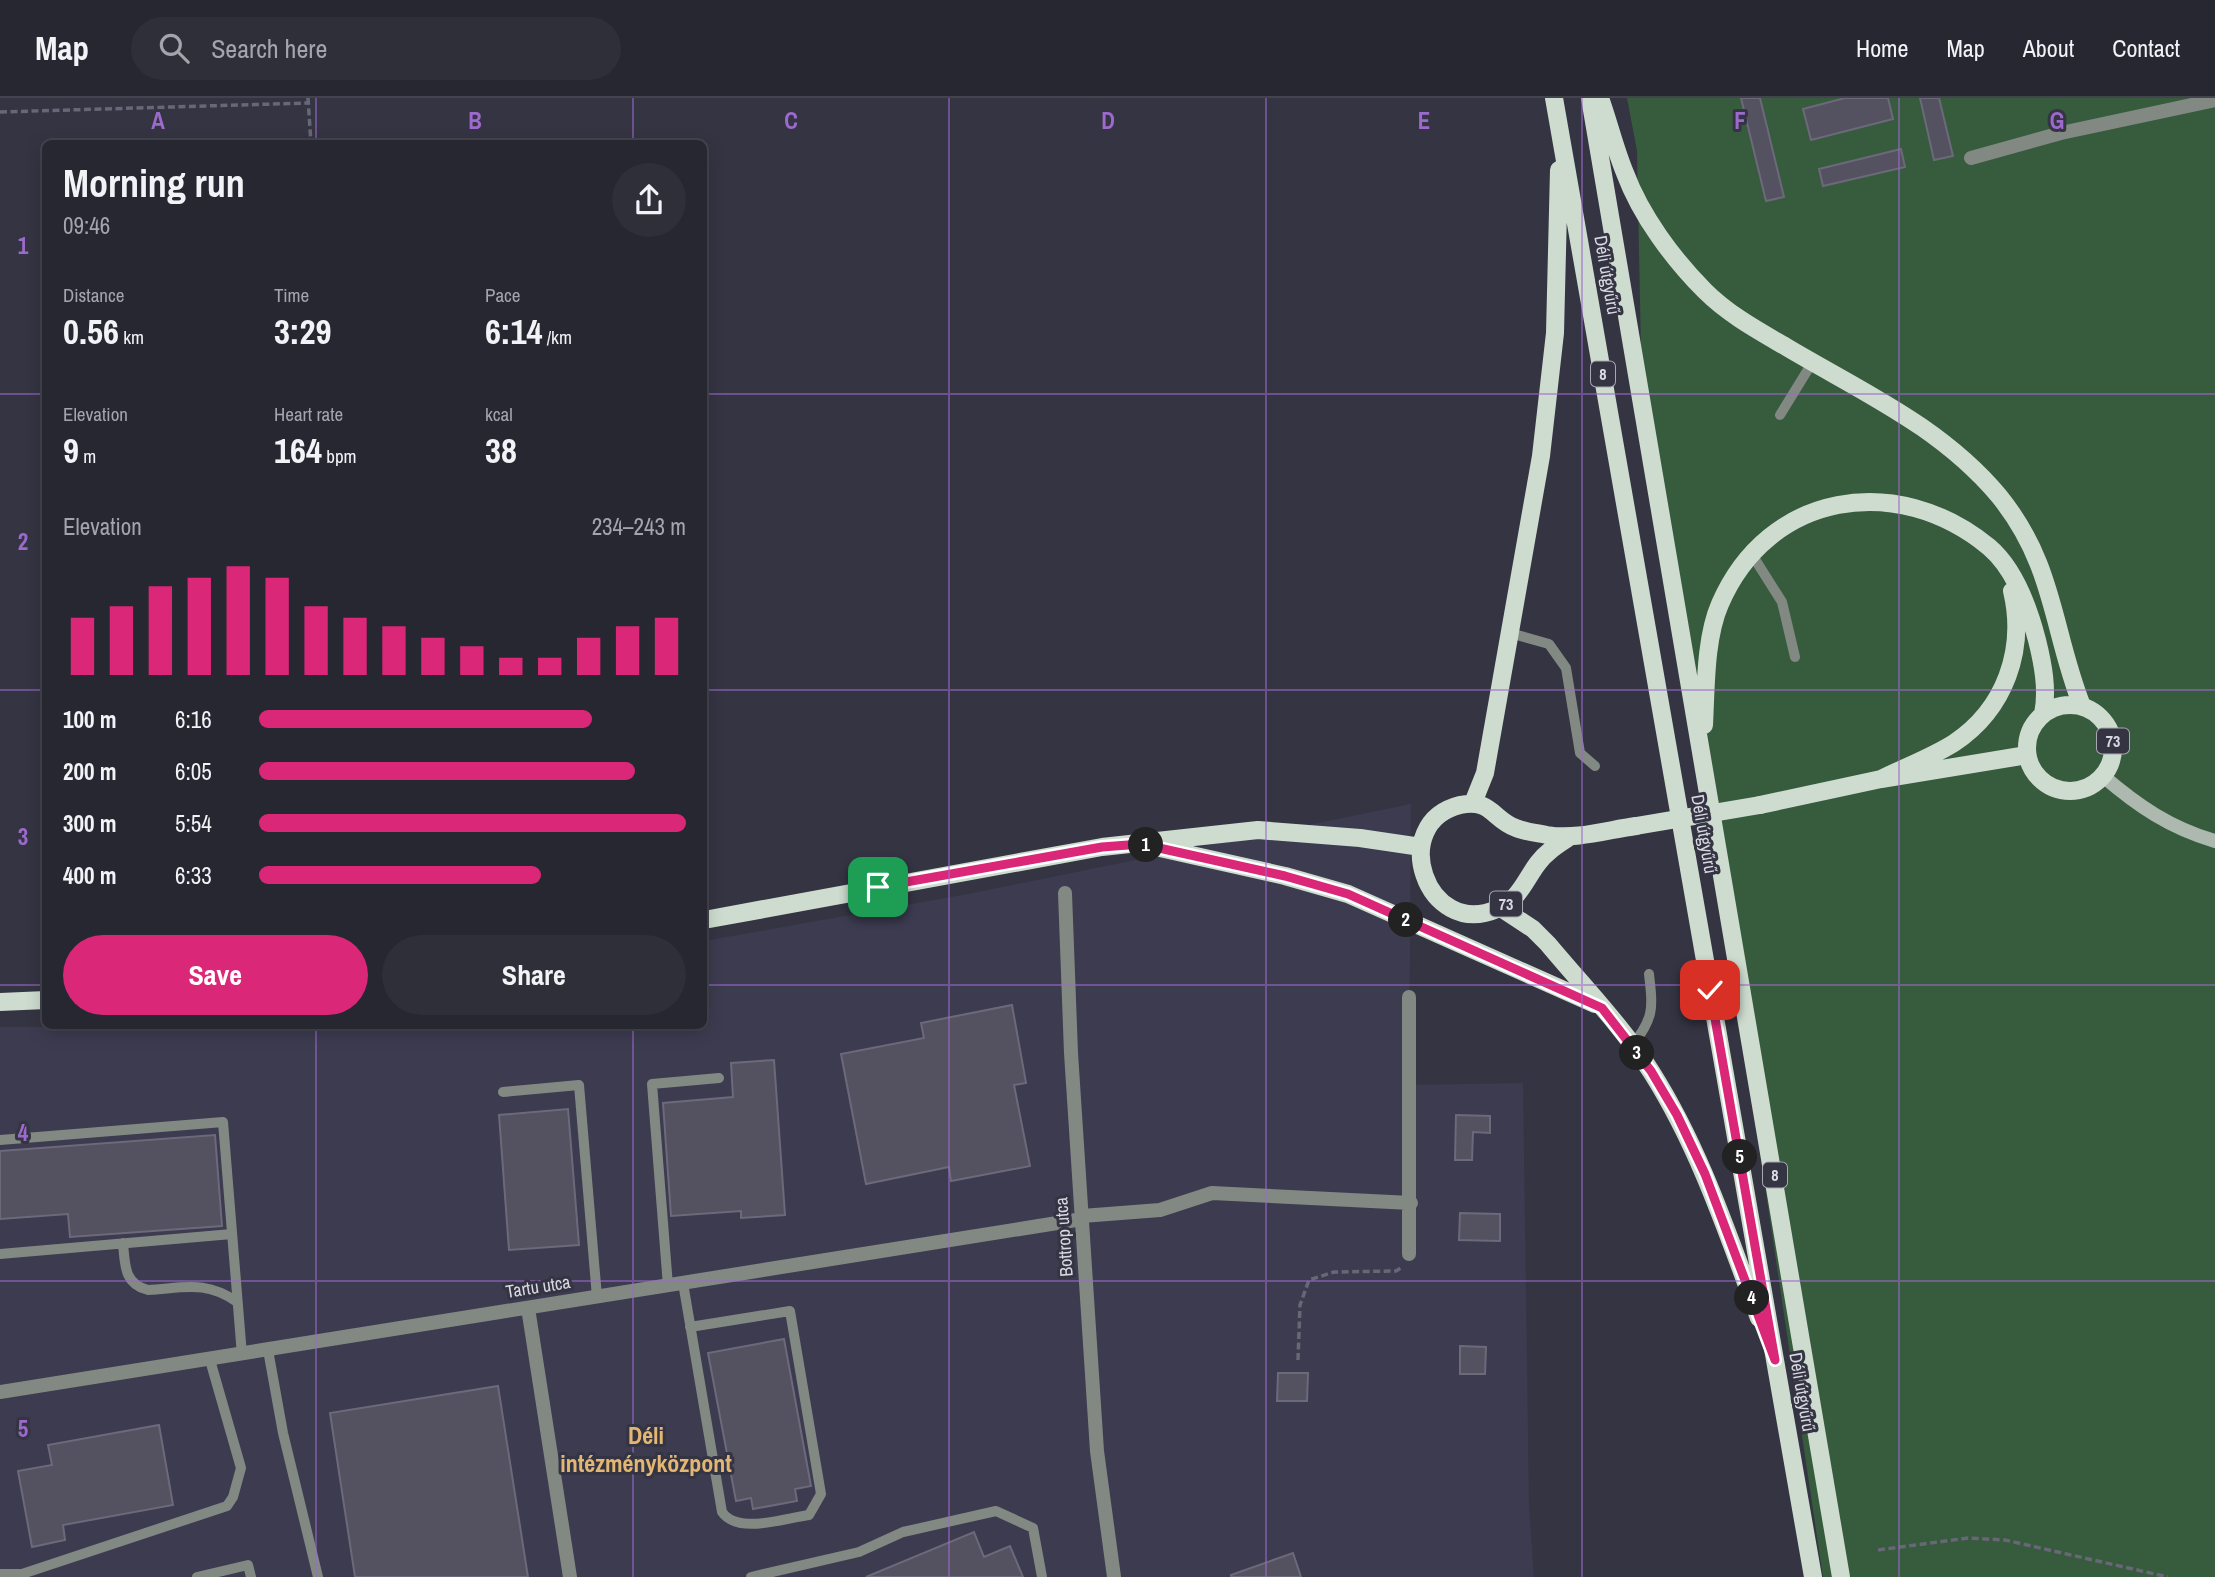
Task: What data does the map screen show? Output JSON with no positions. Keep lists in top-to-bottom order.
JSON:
{
  "streets": {
    "main road": ["Déli útgyűrű", "8", "73"],
    "street": ["Bottrop utca", "Tartu utca"]
  },
  "crossings": [
    ["Bottrop utca", "Tartu utca"]
  ],
  "districts": ["Déli intézményközpont"],
  "page": {
    "header": "Map",
    "search": "Search here",
    "nav": [
      "Home",
      "Map",
      "About",
      "Contact"
    ],
    "heading": ["Morning run", "09:46"],
    "stats": [
      ["Distance", "0.56 km"],
      ["Time", "3:29"],
      ["Pace", "6:14 /km"],
      ["Elevation", "9 m"],
      ["Heart rate", "164 bpm"],
      ["kcal", "38"]
    ],
    "chart": ["Elevation", "234–243 m"],
    "list": [
      {
        "name": "100 m",
        "note": "6:16"
      },
      {
        "name": "200 m",
        "note": "6:05"
      },
      {
        "name": "300 m",
        "note": "5:54"
      },
      {
        "name": "400 m",
        "note": "6:33"
      }
    ],
    "pins": [
      "1",
      "2",
      "3",
      "5",
      "4"
    ],
    "buttons": ["Save", "Share"]
  },
  "grid": {
    "columns": [
      "A",
      "B",
      "C",
      "D",
      "E",
      "F",
      "G"
    ],
    "rows": [
      "1",
      "2",
      "3",
      "4",
      "5"
    ]
  }
}
